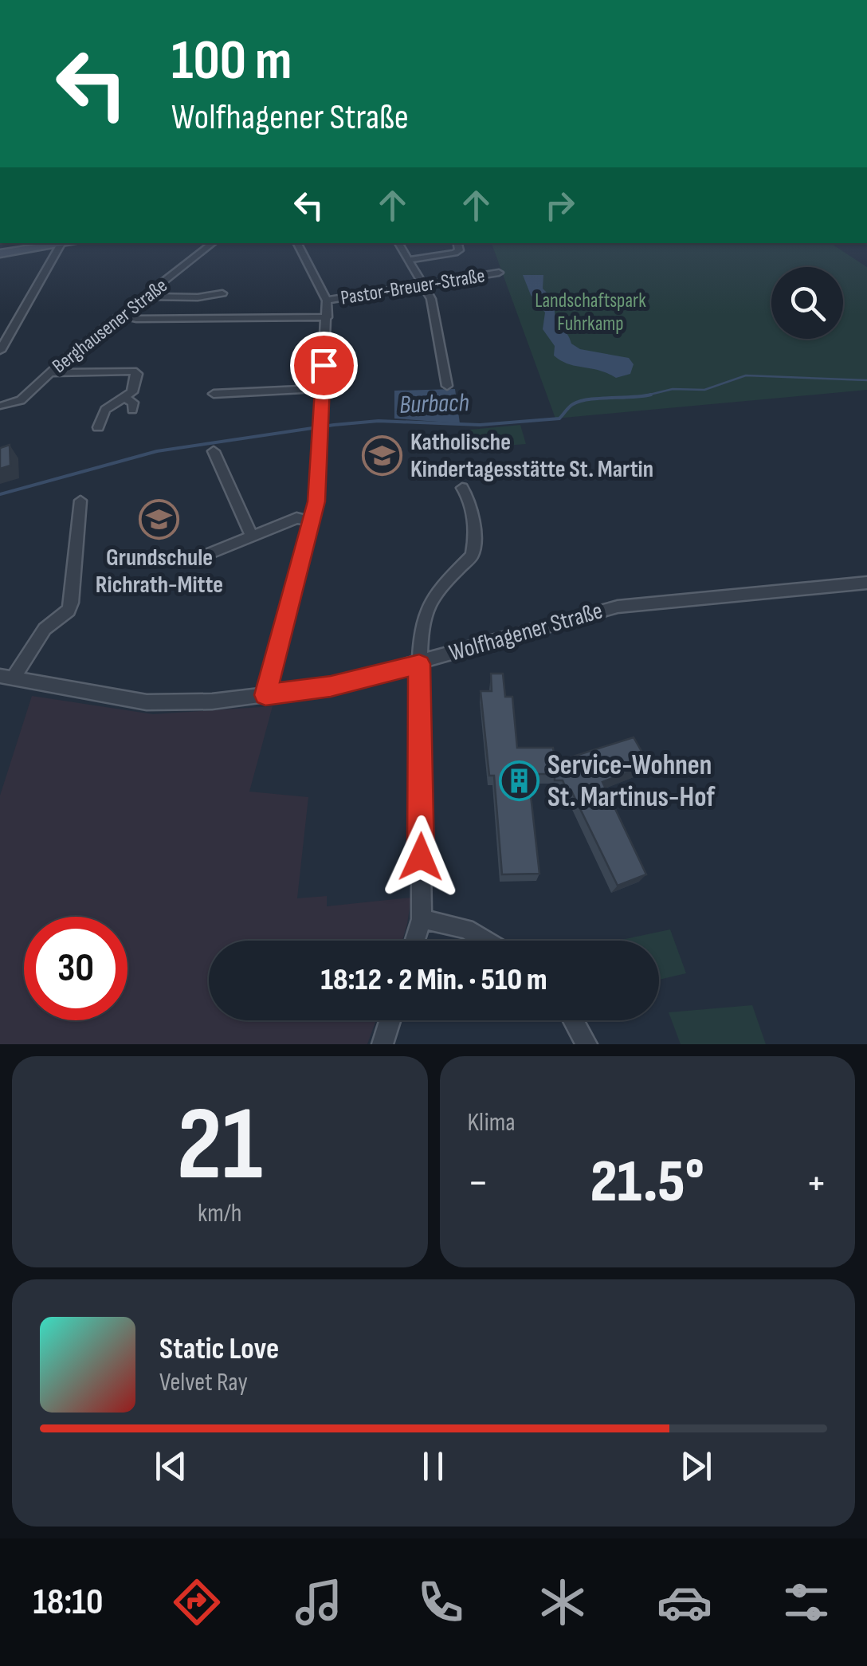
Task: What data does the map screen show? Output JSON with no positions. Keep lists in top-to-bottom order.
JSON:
{
  "streets": {
    "street": ["Pastor-Breuer-Straße", "Berghausener Straße", "Wolfhagener Straße"]
  },
  "water": ["Burbach"],
  "parks": ["Landschaftspark Fuhrkamp"],
  "places": {
    "school or university": ["Katholische Kindertagesstätte St. Martin", "Grundschule Richrath-Mitte"],
    "building": ["Service-Wohnen St. Martinus-Hof"]
  },
  "page": {
    "turn": ["100 m", "Wolfhagener Straße"],
    "limit": "30",
    "trip": "18:12 · 2 Min. · 510 m",
    "tile": [
      ["21", "km/h"],
      "Klima"
    ],
    "heat": ["−", "21.5°", "+"],
    "song": ["Static Love", "Velvet Ray"],
    "tabs": "18:10"
  }
}
